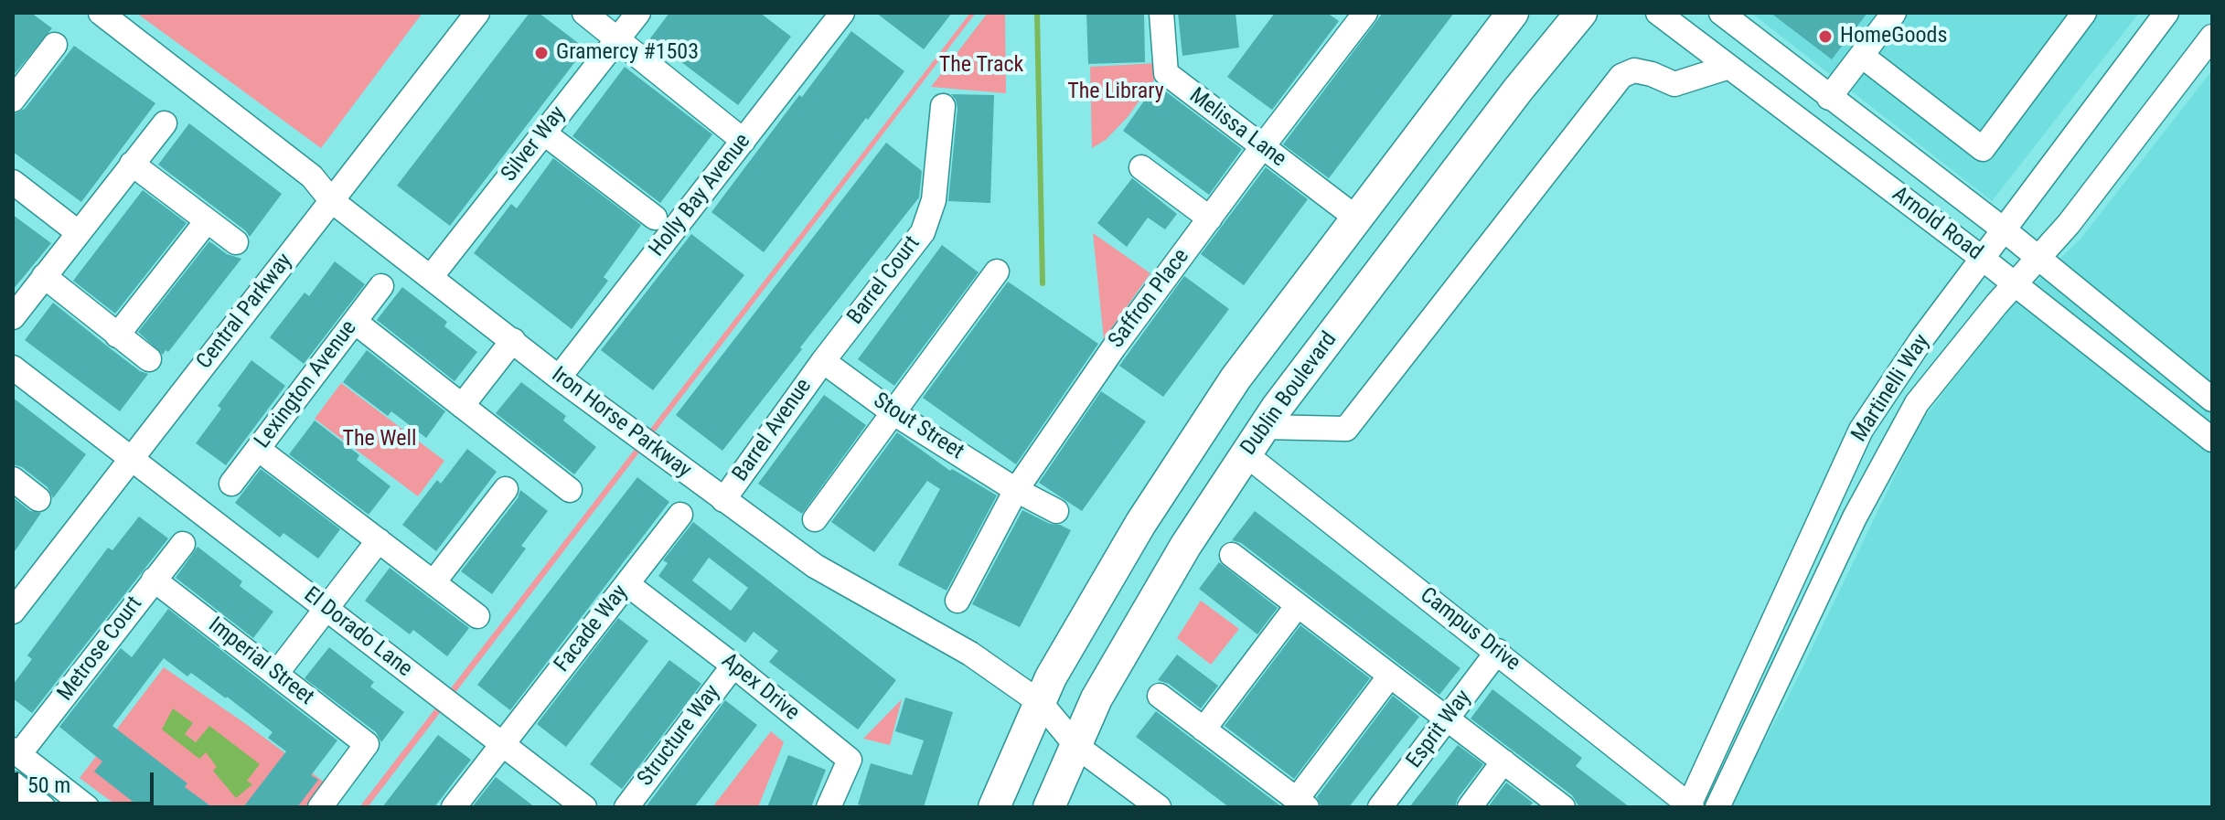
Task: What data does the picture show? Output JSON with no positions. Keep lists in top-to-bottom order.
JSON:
{
  "streets": {
    "main road": ["Dublin Boulevard"],
    "street": [
      "Melissa Lane",
      "Silver Way",
      "Holly Bay Avenue",
      "Arnold Road",
      "Barrel Court",
      "Saffron Place",
      "Central Parkway",
      "Lexington Avenue",
      "Martinelli Way",
      "Iron Horse Parkway",
      "Stout Street",
      "Barrel Avenue",
      "Facade Way",
      "Campus Drive",
      "El Dorado Lane",
      "Metrose Court",
      "Imperial Street",
      "Apex Drive",
      "Esprit Way",
      "Structure Way"
    ]
  },
  "crossings": [
    ["Melissa Lane", "Saffron Place"],
    ["Silver Way", "Iron Horse Parkway"],
    ["Holly Bay Avenue", "Iron Horse Parkway"],
    ["Arnold Road", "Martinelli Way"],
    ["Barrel Court", "Stout Street"],
    ["Barrel Court", "Barrel Avenue"],
    ["Saffron Place", "Stout Street"],
    ["Central Parkway", "Iron Horse Parkway"],
    ["Central Parkway", "El Dorado Lane"],
    ["Martinelli Way", "Campus Drive"],
    ["Dublin Boulevard", "Iron Horse Parkway"],
    ["Dublin Boulevard", "Campus Drive"],
    ["Iron Horse Parkway", "Barrel Avenue"],
    ["Stout Street", "Barrel Avenue"],
    ["Facade Way", "El Dorado Lane"],
    ["Facade Way", "Apex Drive"],
    ["Campus Drive", "Esprit Way"],
    ["Metrose Court", "Imperial Street"],
    ["Apex Drive", "Structure Way"]
  ],
  "parks": ["The Track", "The Library", "The Well"],
  "places": ["HomeGoods", "Gramercy #1503"],
  "scale_bar": "50 m"
}
